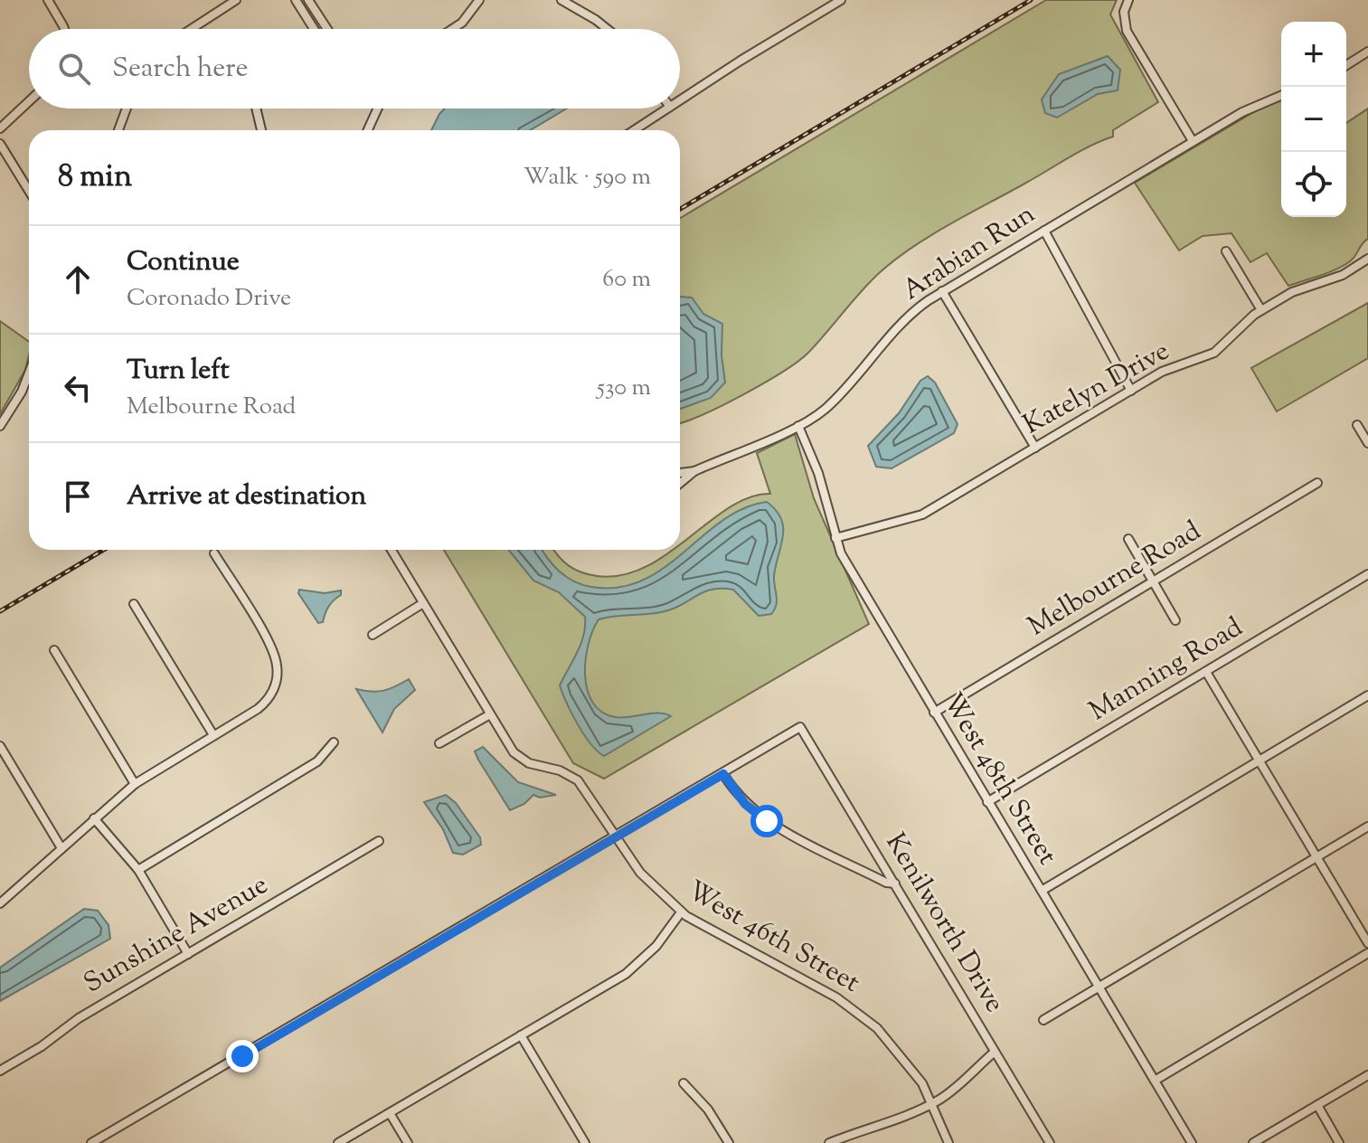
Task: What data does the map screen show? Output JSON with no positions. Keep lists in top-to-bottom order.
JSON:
{
  "streets": {
    "street": [
      "Arabian Run",
      "Katelyn Drive",
      "Melbourne Road",
      "Manning Road",
      "West 48th Street",
      "Kenilworth Drive",
      "Sunshine Avenue",
      "West 46th Street"
    ]
  },
  "crossings": [
    ["Arabian Run", "West 48th Street"],
    ["Katelyn Drive", "West 48th Street"],
    ["Melbourne Road", "West 48th Street"],
    ["Manning Road", "West 48th Street"]
  ],
  "page": {
    "map_buttons": ["+", "−"],
    "search": "Search here",
    "heading": ["8 min", "Walk · 590 m"],
    "list": [
      ["Continue", "Coronado Drive", "60 m"],
      ["Turn left", "Melbourne Road", "530 m"],
      "Arrive at destination"
    ]
  }
}
